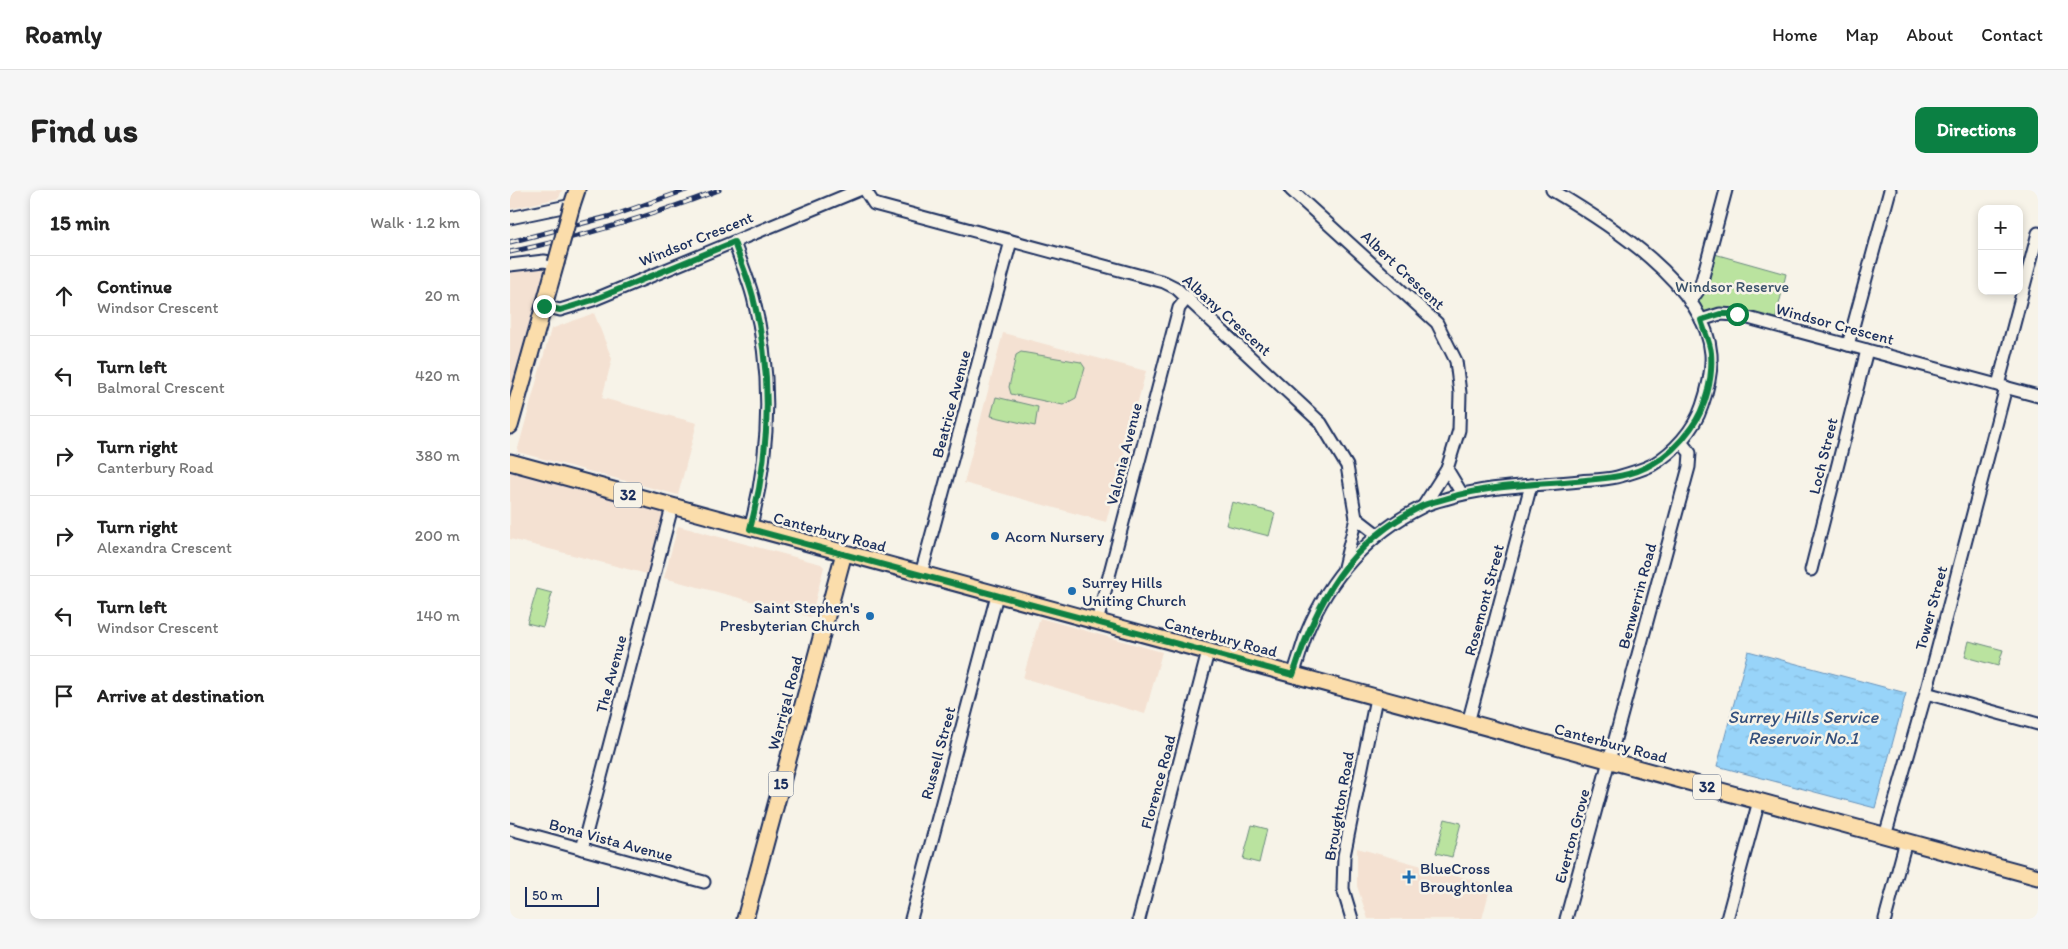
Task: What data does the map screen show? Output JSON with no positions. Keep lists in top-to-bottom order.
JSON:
{
  "streets": {
    "main road": [
      "32",
      "Canterbury Road",
      "Warrigal Road",
      "15"
    ],
    "street": [
      "Windsor Crescent",
      "Albert Crescent",
      "Albany Crescent",
      "Beatrice Avenue",
      "Valonia Avenue",
      "Loch Street",
      "Benwerrin Road",
      "Rosemont Street",
      "Tower Street",
      "The Avenue",
      "Russell Street",
      "Florence Road",
      "Broughton Road",
      "Everton Grove",
      "Bona Vista Avenue"
    ]
  },
  "crossings": [
    ["Windsor Crescent", "Loch Street"],
    ["Windsor Crescent", "Tower Street"],
    ["Albany Crescent", "Beatrice Avenue"],
    ["Albany Crescent", "Valonia Avenue"],
    ["Beatrice Avenue", "Canterbury Road"],
    ["Valonia Avenue", "Canterbury Road"],
    ["Canterbury Road", "Benwerrin Road"],
    ["Canterbury Road", "Rosemont Street"],
    ["Canterbury Road", "Tower Street"],
    ["Canterbury Road", "The Avenue"],
    ["Canterbury Road", "Warrigal Road"],
    ["Canterbury Road", "Russell Street"],
    ["Canterbury Road", "Florence Road"],
    ["Canterbury Road", "Broughton Road"],
    ["Canterbury Road", "Everton Grove"],
    ["Benwerrin Road", "Everton Grove"],
    ["The Avenue", "Bona Vista Avenue"]
  ],
  "water": ["Surrey Hills Service Reservoir No.1"],
  "parks": ["Windsor Reserve"],
  "places": {
    "other": ["Acorn Nursery", "Surrey Hills Uniting Church", "Saint Stephen's Presbyterian Church"],
    "health": ["BlueCross Broughtonlea"]
  },
  "scale_bar": "50 m",
  "page": {
    "header": "Roamly",
    "nav": [
      "Home",
      "Map",
      "About",
      "Contact"
    ],
    "buttons": "Directions",
    "title": "Find us",
    "heading": ["15 min", "Walk · 1.2 km"],
    "map_buttons": ["+", "−"],
    "list": [
      ["Continue", "Windsor Crescent", "20 m"],
      ["Turn left", "Balmoral Crescent", "420 m"],
      ["Turn right", "Canterbury Road", "380 m"],
      ["Turn right", "Alexandra Crescent", "200 m"],
      ["Turn left", "Windsor Crescent", "140 m"],
      "Arrive at destination"
    ],
    "scale": "50 m"
  }
}
